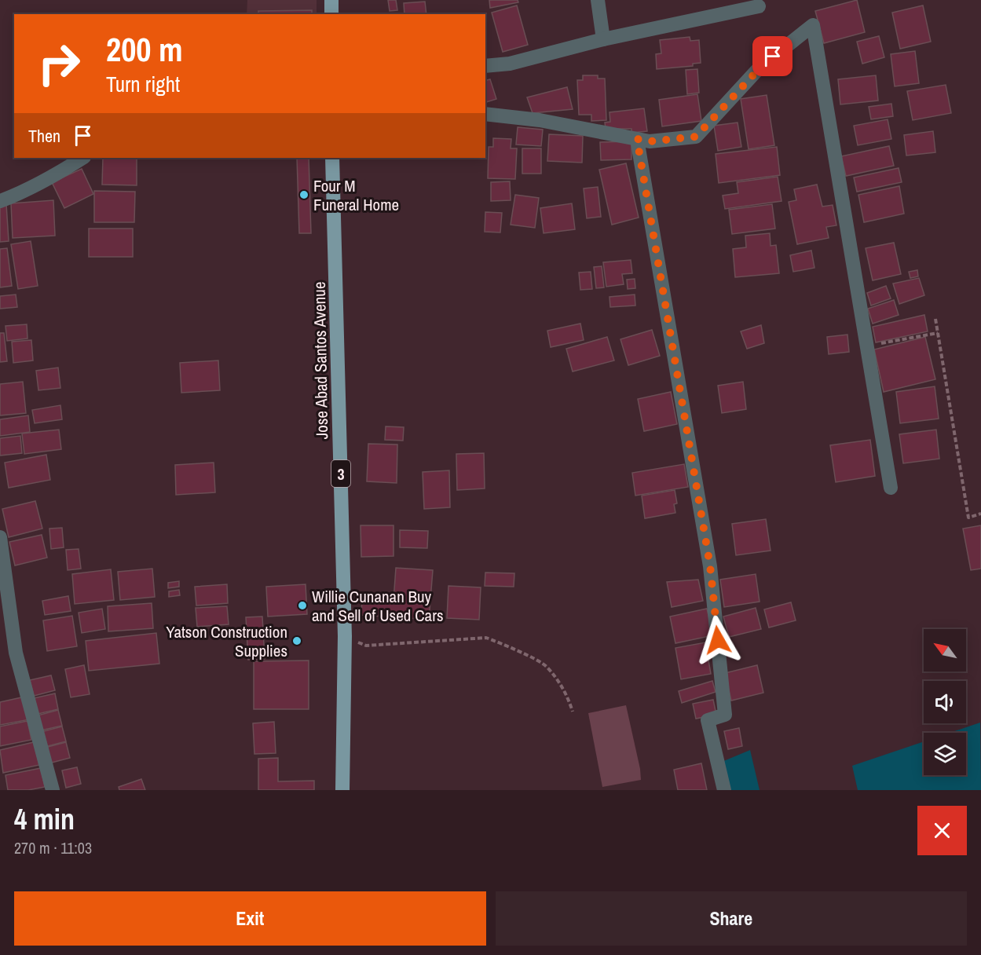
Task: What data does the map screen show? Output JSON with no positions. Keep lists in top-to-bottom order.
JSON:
{
  "streets": {
    "main road": ["Jose Abad Santos Avenue", "3"]
  },
  "places": ["Four M Funeral Home", "Willie Cunanan Buy and Sell of Used Cars", "Yatson Construction Supplies"],
  "north": "top left",
  "page": {
    "turn": ["200 m", "Turn right"],
    "then": "Then",
    "heading": ["4 min", "270 m · 11:03"],
    "buttons": ["Exit", "Share"]
  }
}
